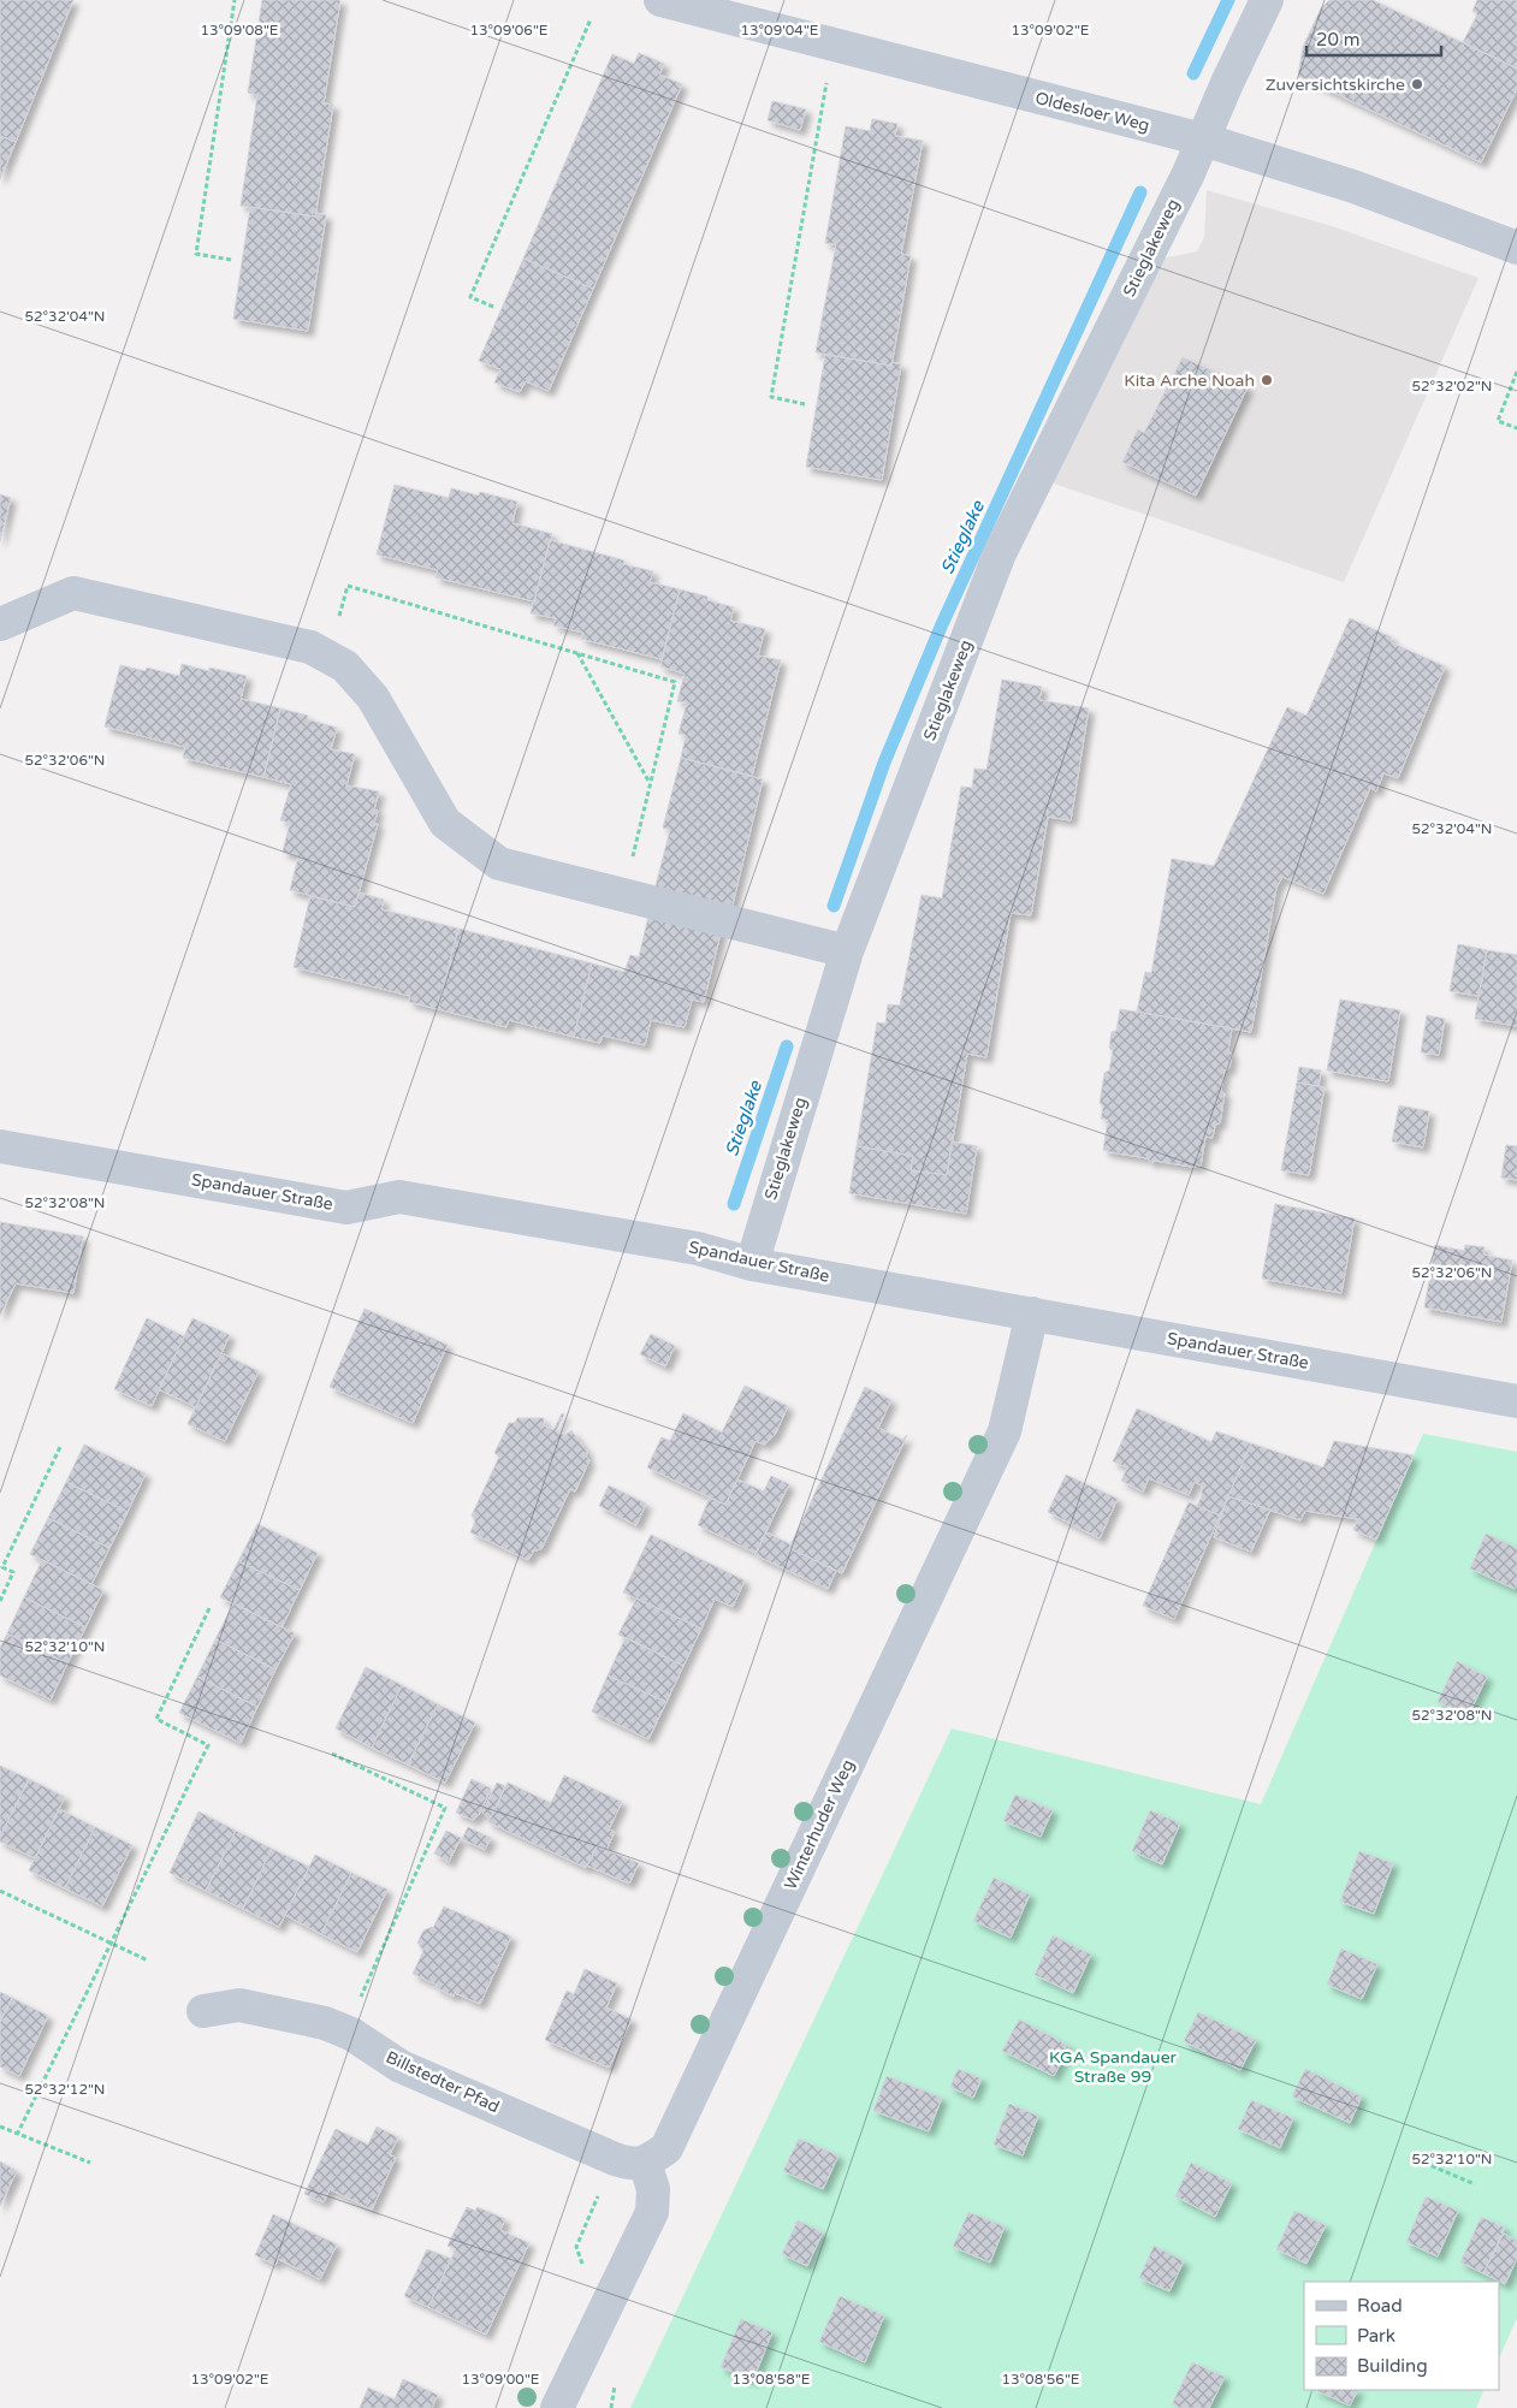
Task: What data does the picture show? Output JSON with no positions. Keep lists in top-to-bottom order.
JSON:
{
  "streets": {
    "street": [
      "Oldesloer Weg",
      "Stieglakeweg",
      "Spandauer Straße",
      "Winterhuder Weg",
      "Billstedter Pfad"
    ]
  },
  "crossings": [
    ["Oldesloer Weg", "Stieglakeweg"],
    ["Stieglakeweg", "Spandauer Straße"],
    ["Spandauer Straße", "Winterhuder Weg"],
    ["Winterhuder Weg", "Billstedter Pfad"]
  ],
  "water": ["Stieglake"],
  "parks": ["KGA Spandauer Straße 99"],
  "places": ["Zuversichtskirche", "Kita Arche Noah"],
  "legend": ["Road", "Park", "Building"],
  "scale_bar": "20 m",
  "coordinates": [
    "13°09'04\"E",
    "13°09'08\"E",
    "13°09'06\"E",
    "13°09'02\"E",
    "52°32'04\"N",
    "52°32'02\"N",
    "52°32'06\"N",
    "52°32'08\"N",
    "52°32'10\"N",
    "52°32'12\"N",
    "13°09'00\"E",
    "13°08'58\"E",
    "13°08'56\"E"
  ]
}
